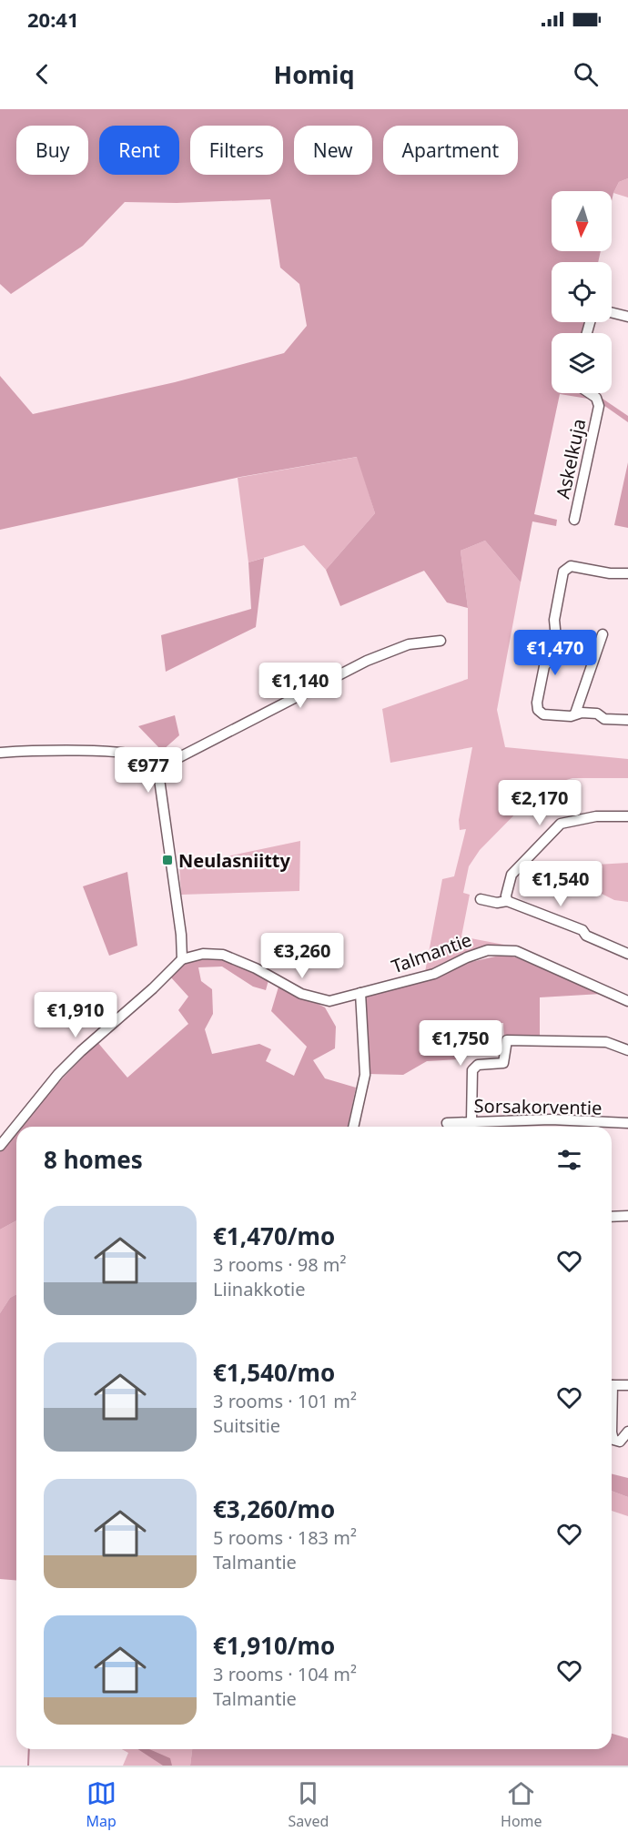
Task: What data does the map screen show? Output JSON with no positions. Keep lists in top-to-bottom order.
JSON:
{
  "streets": {
    "street": ["Askelkuja", "Talmantie", "Sorsakorventie"]
  },
  "places": {
    "transit": ["Neulasniitty"]
  },
  "north": "bottom",
  "page": {
    "status": "20:41",
    "header": "Homiq",
    "chip": [
      "Buy",
      "Rent",
      "Filters",
      "New",
      "Apartment"
    ],
    "price": [
      "€1,470",
      "€1,140",
      "€977",
      "€2,170",
      "€1,540",
      "€3,260",
      "€1,910",
      "€1,750"
    ],
    "heading": "8 homes",
    "list": [
      {
        "name": "€1,470/mo",
        "note": "3 rooms · 98 m² · Liinakkotie"
      },
      {
        "name": "€1,540/mo",
        "note": "3 rooms · 101 m² · Suitsitie"
      },
      {
        "name": "€3,260/mo",
        "note": "5 rooms · 183 m² · Talmantie"
      },
      {
        "name": "€1,910/mo",
        "note": "3 rooms · 104 m² · Talmantie"
      }
    ],
    "tabs": ["Map", "Saved", "Home"]
  }
}
